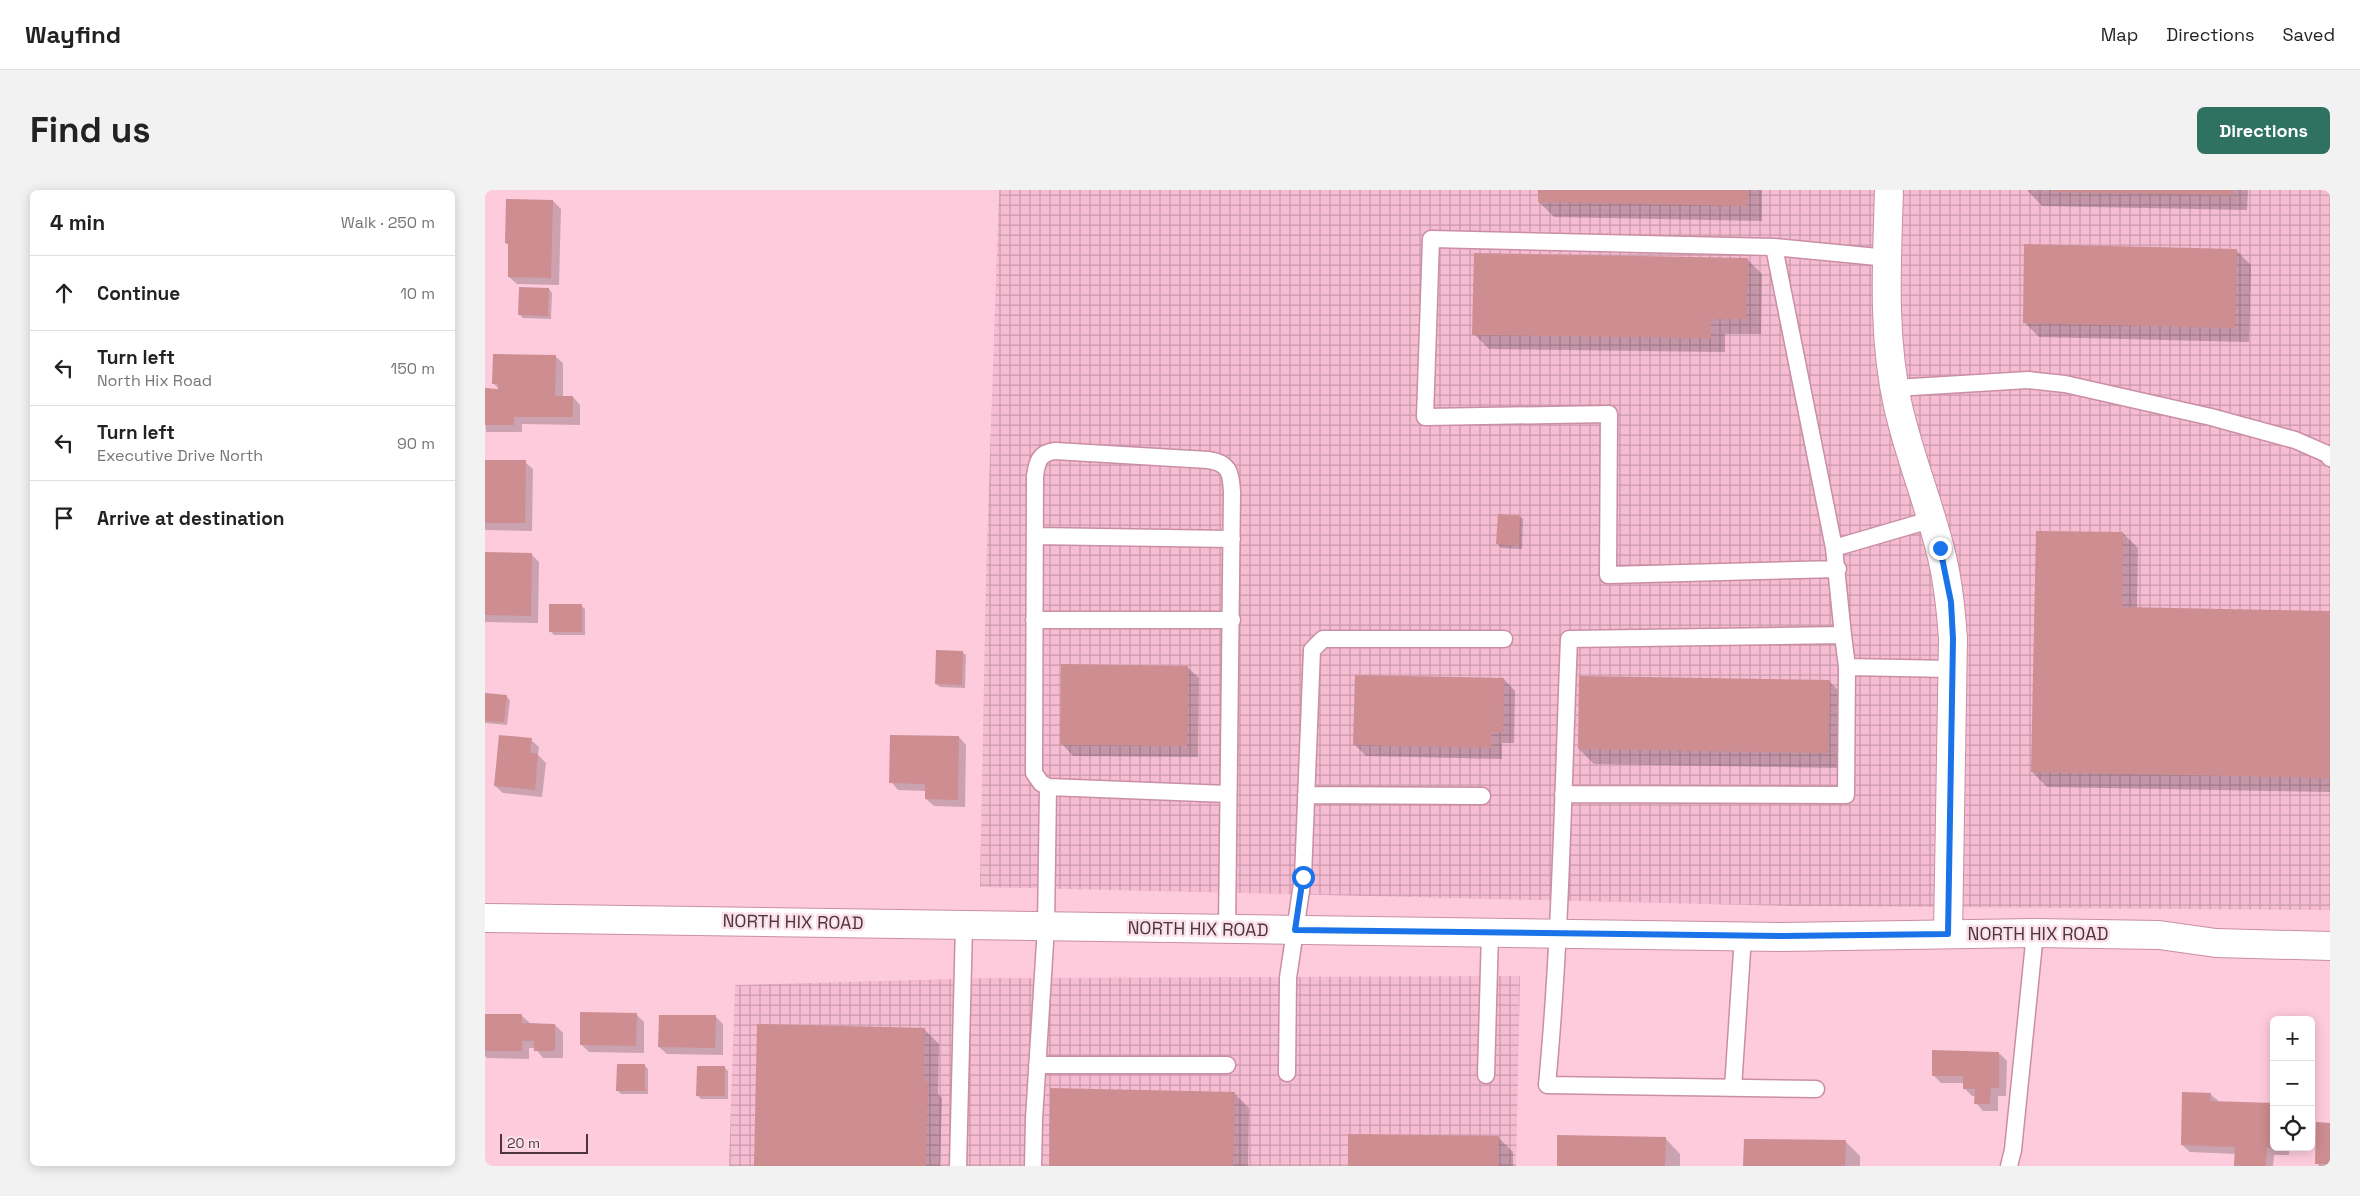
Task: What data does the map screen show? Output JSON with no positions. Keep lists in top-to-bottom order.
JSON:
{
  "streets": {
    "street": ["NORTH HIX ROAD"]
  },
  "scale_bar": "20 m",
  "page": {
    "header": "Wayfind",
    "nav": ["Map", "Directions", "Saved"],
    "buttons": "Directions",
    "title": "Find us",
    "heading": ["4 min", "Walk · 250 m"],
    "list": [
      ["Continue", "10 m"],
      ["Turn left", "North Hix Road", "150 m"],
      ["Turn left", "Executive Drive North", "90 m"],
      "Arrive at destination"
    ],
    "map_buttons": ["+", "−"],
    "scale": "20 m"
  }
}
